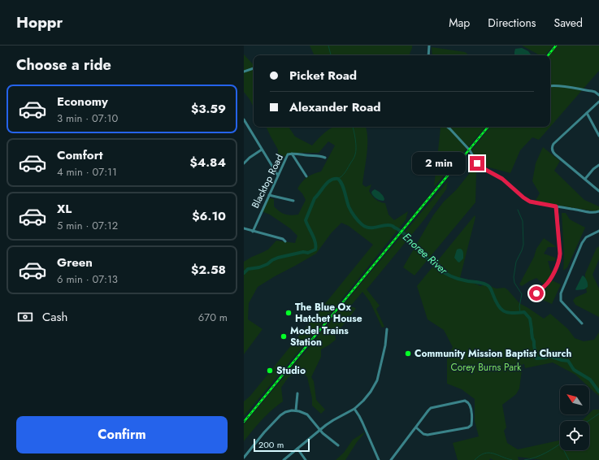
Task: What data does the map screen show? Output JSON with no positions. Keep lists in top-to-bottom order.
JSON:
{
  "streets": {
    "street": ["Blacktop Road"]
  },
  "water": ["Enoree River"],
  "parks": ["Corey Burns Park"],
  "places": [
    "The Blue Ox Hatchet House",
    "Model Trains Station",
    "Community Mission Baptist Church",
    "Studio"
  ],
  "scale_bar": "200 m",
  "north": "top left",
  "page": {
    "header": "Hoppr",
    "nav": ["Map", "Directions", "Saved"],
    "heading": "Choose a ride",
    "banner": ["Picket Road", "Alexander Road"],
    "list": [
      {
        "name": "Economy",
        "note": "3 min · 07:10",
        "value": "$3.59"
      },
      {
        "name": "Comfort",
        "note": "4 min · 07:11",
        "value": "$4.84"
      },
      {
        "name": "XL",
        "note": "5 min · 07:12",
        "value": "$6.10"
      },
      {
        "name": "Green",
        "note": "6 min · 07:13",
        "value": "$2.58"
      }
    ],
    "bubble": "2 min",
    "pay": ["Cash", "670 m"],
    "buttons": "Confirm",
    "scale": "200 m"
  }
}
